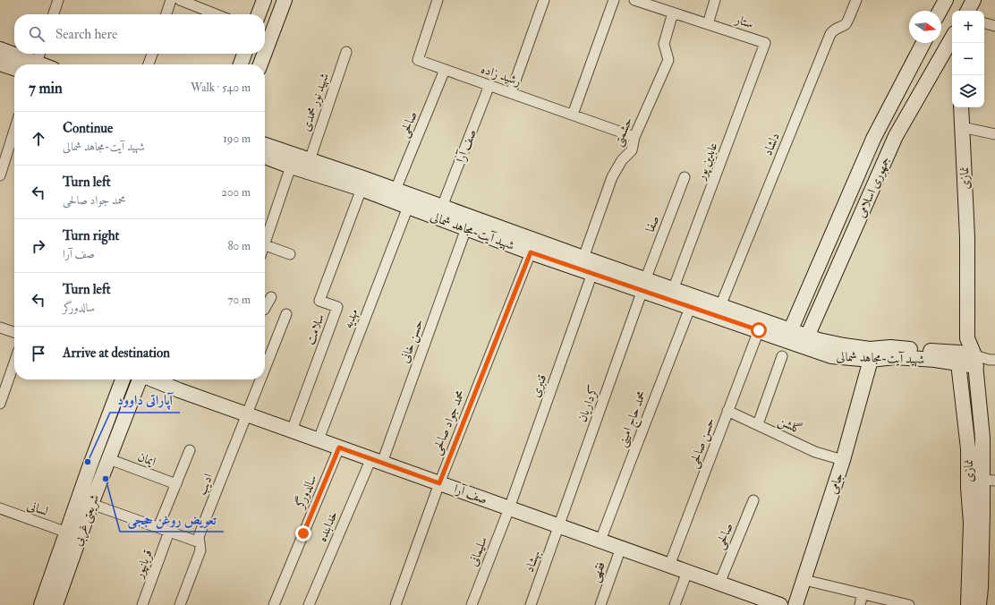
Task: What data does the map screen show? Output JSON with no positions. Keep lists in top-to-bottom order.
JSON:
{
  "streets": {
    "main road": [
      "صف آرا",
      "نمازی",
      "جمهوری اسلامی",
      "شهید آیت-مجاهد شمالی",
      "جامی",
      "شریعتی غربی"
    ],
    "street": [
      "ستار",
      "رشید زاده",
      "شهید نور محمدی",
      "صالحی",
      "حشمتی",
      "دلشاد",
      "عابدین پور",
      "صفا",
      "مهدیه",
      "سلامت",
      "حسن خانی",
      "قنبری",
      "کرداریان",
      "محمد حاج امینی",
      "محمد جواد صالحی",
      "گلشن",
      "حسن صالحی",
      "ایمان",
      "ادیب",
      "سالدورگر",
      "لسانی",
      "خدابنده",
      "سلیمانی",
      "بهشاد",
      "قربانپور",
      "فقهی"
    ]
  },
  "crossings": [
    ["ستار", "حشمتی"],
    ["ستار", "عابدین پور"],
    ["رشید زاده", "صالحی"],
    ["رشید زاده", "حشمتی"],
    ["رشید زاده", "صف آرا"],
    ["شهید نور محمدی", "شهید آیت-مجاهد شمالی"],
    ["صالحی", "صف آرا"],
    ["صالحی", "شهید آیت-مجاهد شمالی"],
    ["حشمتی", "شهید آیت-مجاهد شمالی"],
    ["دلشاد", "شهید آیت-مجاهد شمالی"],
    ["صف آرا", "شهید آیت-مجاهد شمالی"],
    ["صف آرا", "مهدیه"],
    ["صف آرا", "سلامت"],
    ["صف آرا", "حسن خانی"],
    ["صف آرا", "قنبری"],
    ["صف آرا", "کرداریان"],
    ["صف آرا", "محمد حاج امینی"],
    ["صف آرا", "محمد جواد صالحی"],
    ["صف آرا", "حسن صالحی"],
    ["صف آرا", "ادیب"],
    ["صف آرا", "سالدورگر"],
    ["صف آرا", "خدابنده"],
    ["صف آرا", "سلیمانی"],
    ["صف آرا", "بهشاد"],
    ["صف آرا", "فقهی"],
    ["عابدین پور", "شهید آیت-مجاهد شمالی"],
    ["نمازی", "شهید آیت-مجاهد شمالی"],
    ["جمهوری اسلامی", "شهید آیت-مجاهد شمالی"],
    ["صفا", "شهید آیت-مجاهد شمالی"],
    ["صفا", "کرداریان"],
    ["شهید آیت-مجاهد شمالی", "مهدیه"],
    ["شهید آیت-مجاهد شمالی", "سلامت"],
    ["شهید آیت-مجاهد شمالی", "حسن خانی"],
    ["شهید آیت-مجاهد شمالی", "قنبری"],
    ["شهید آیت-مجاهد شمالی", "کرداریان"],
    ["شهید آیت-مجاهد شمالی", "محمد حاج امینی"],
    ["شهید آیت-مجاهد شمالی", "محمد جواد صالحی"],
    ["شهید آیت-مجاهد شمالی", "حسن صالحی"],
    ["شهید آیت-مجاهد شمالی", "جامی"],
    ["حسن خانی", "خدابنده"],
    ["قنبری", "سلیمانی"],
    ["کرداریان", "بهشاد"],
    ["گلشن", "حسن صالحی"],
    ["گلشن", "جامی"],
    ["ایمان", "شریعتی غربی"],
    ["لسانی", "شریعتی غربی"]
  ],
  "places": ["آپاراتی داوود", "تعویض روغن حججی"],
  "north": "right",
  "page": {
    "map_buttons": ["+", "−"],
    "search": "Search here",
    "heading": ["7 min", "Walk · 540 m"],
    "list": [
      ["Continue", "شهید آیت-مجاهد شمالی", "190 m"],
      ["Turn left", "محمد جواد صالحی", "200 m"],
      ["Turn right", "صف آرا", "80 m"],
      ["Turn left", "سالدورگر", "70 m"],
      "Arrive at destination"
    ]
  }
}
